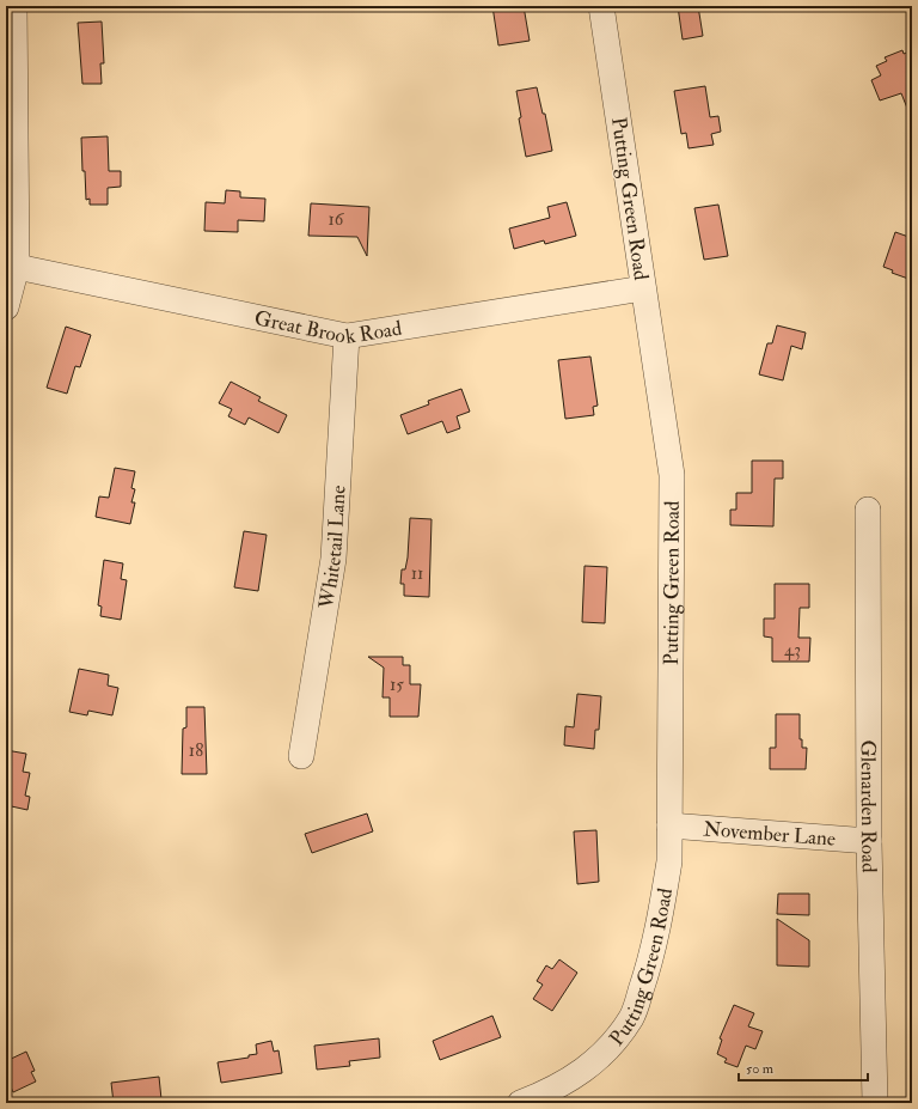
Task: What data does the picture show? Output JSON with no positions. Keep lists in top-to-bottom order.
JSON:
{
  "streets": {
    "street": [
      "Putting Green Road",
      "Great Brook Road",
      "Whitetail Lane",
      "Glenarden Road",
      "November Lane"
    ]
  },
  "crossings": [
    ["Putting Green Road", "Great Brook Road"],
    ["Putting Green Road", "November Lane"],
    ["Great Brook Road", "Whitetail Lane"],
    ["Glenarden Road", "November Lane"]
  ],
  "house_numbers": [
    "16",
    "11",
    "43",
    "15",
    "18"
  ],
  "scale_bar": "50 m"
}
